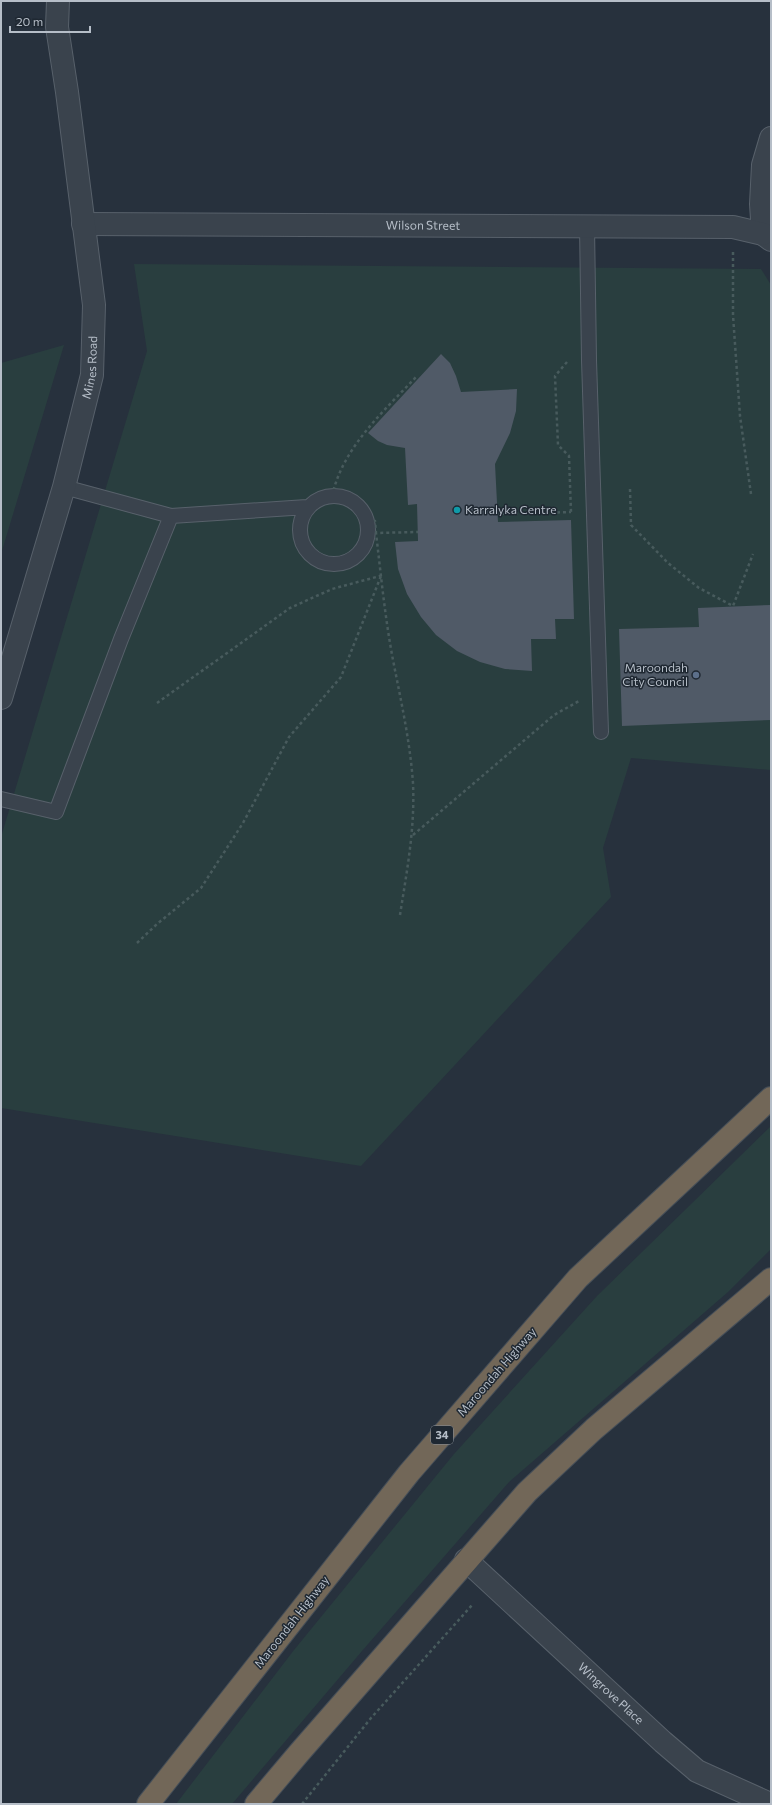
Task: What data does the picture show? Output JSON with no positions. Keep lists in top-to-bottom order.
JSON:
{
  "streets": {
    "highway": ["Maroondah Highway", "34"],
    "street": ["Wilson Street", "Mines Road", "Wingrove Place"]
  },
  "crossings": [
    ["Wilson Street", "Mines Road"]
  ],
  "places": ["Karralyka Centre", "Maroondah City Council"],
  "scale_bar": "20 m"
}
